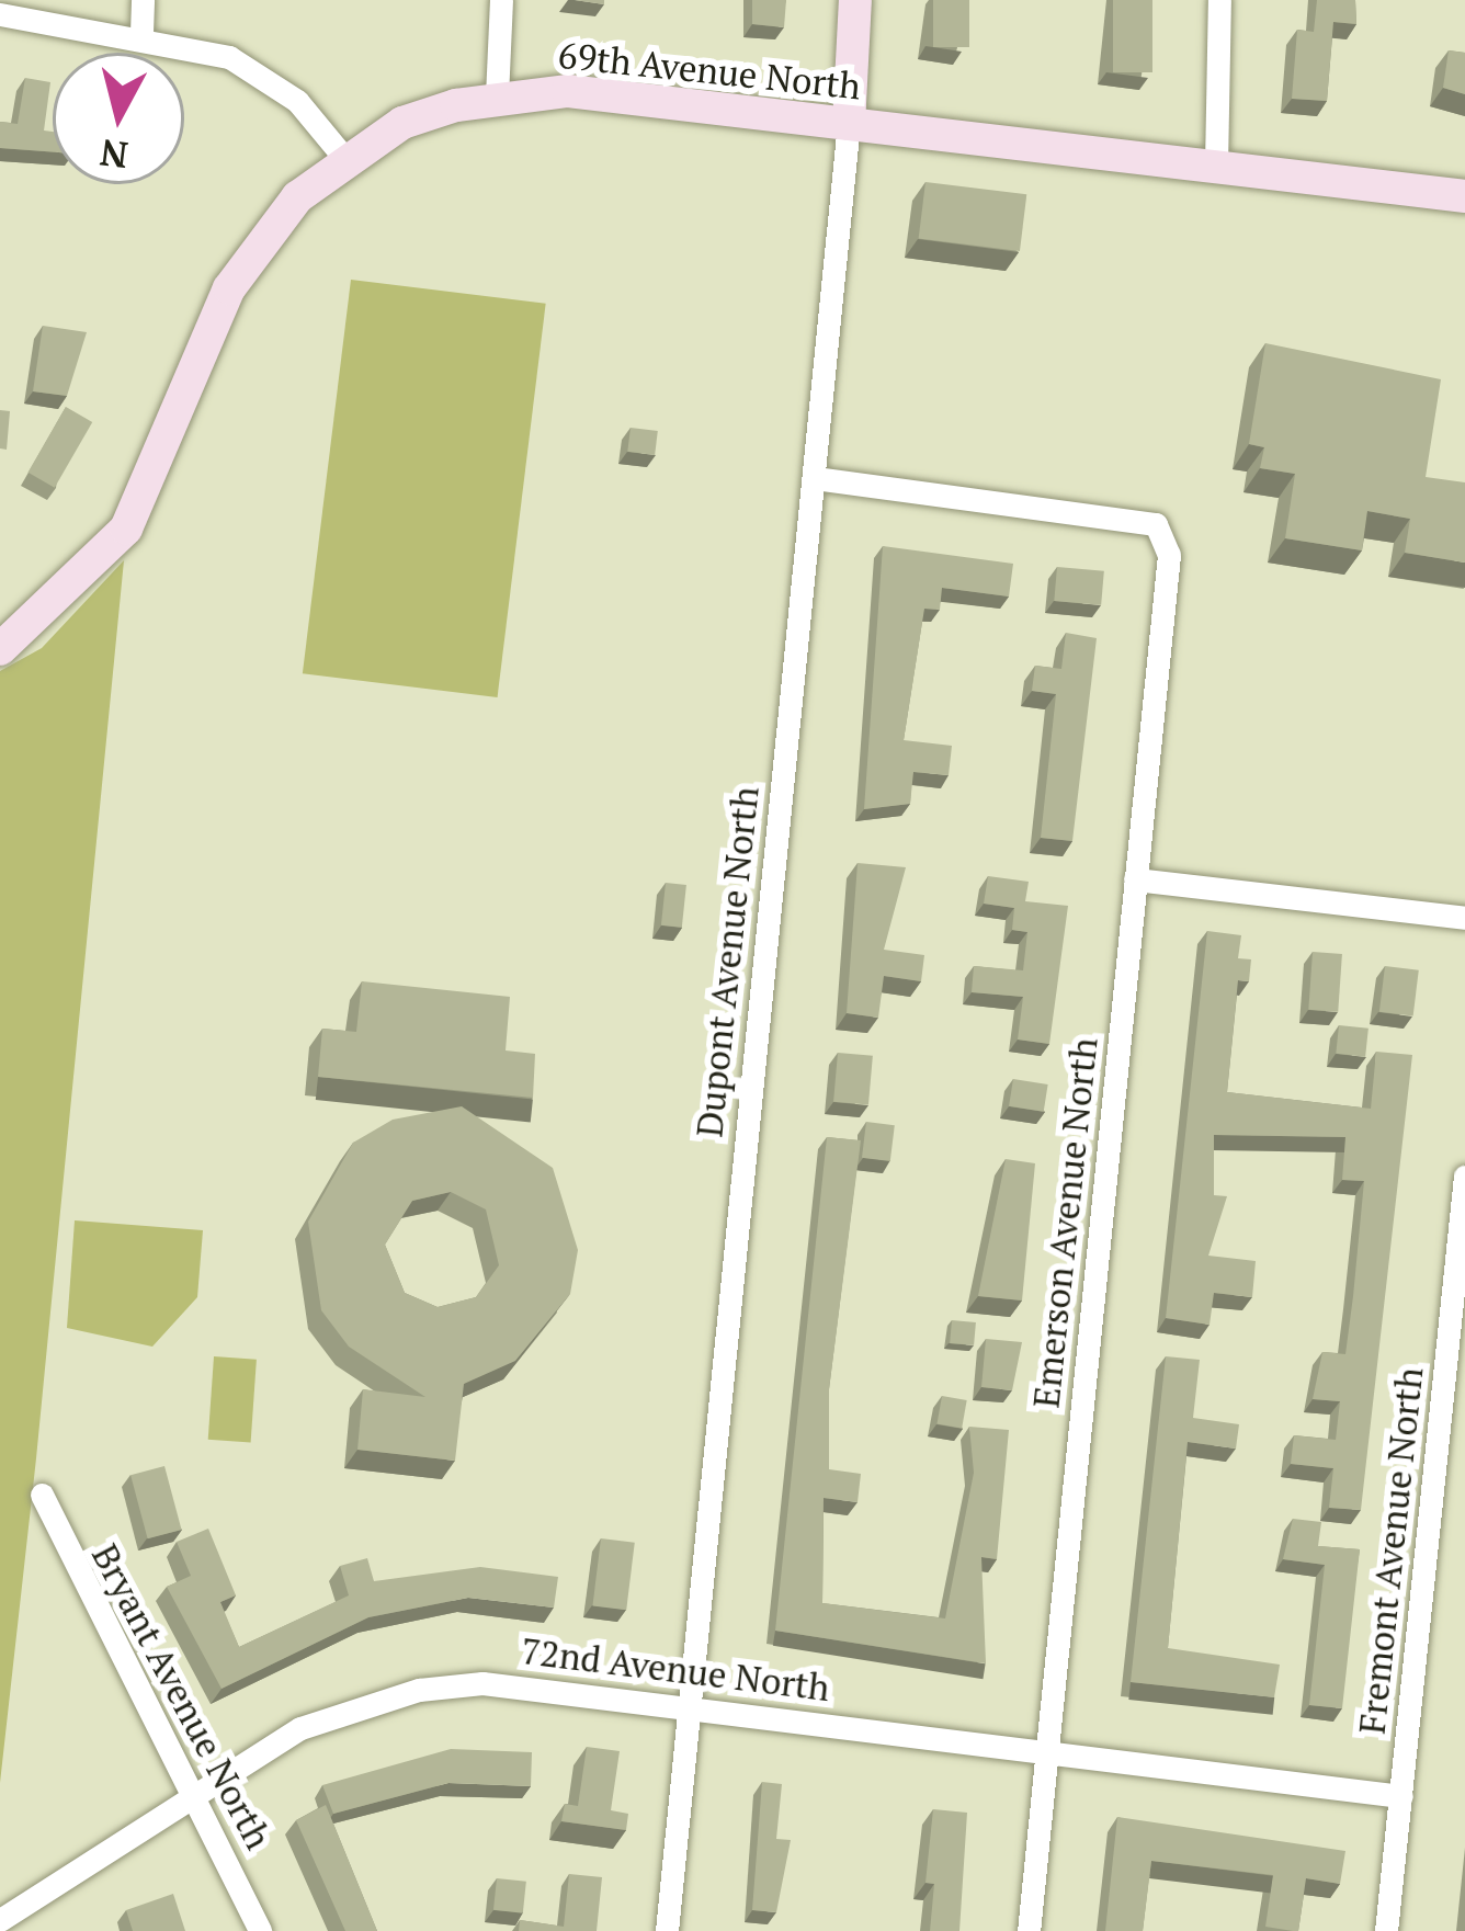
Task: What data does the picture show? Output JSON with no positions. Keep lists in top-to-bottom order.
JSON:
{
  "streets": {
    "street": [
      "69th Avenue North",
      "Dupont Avenue North",
      "Emerson Avenue North",
      "Fremont Avenue North",
      "72nd Avenue North",
      "Bryant Avenue North"
    ]
  },
  "crossings": [
    ["69th Avenue North", "Dupont Avenue North"],
    ["Dupont Avenue North", "Emerson Avenue North"],
    ["Dupont Avenue North", "72nd Avenue North"],
    ["Emerson Avenue North", "72nd Avenue North"],
    ["Fremont Avenue North", "72nd Avenue North"],
    ["72nd Avenue North", "Bryant Avenue North"]
  ],
  "north": "bottom"
}
